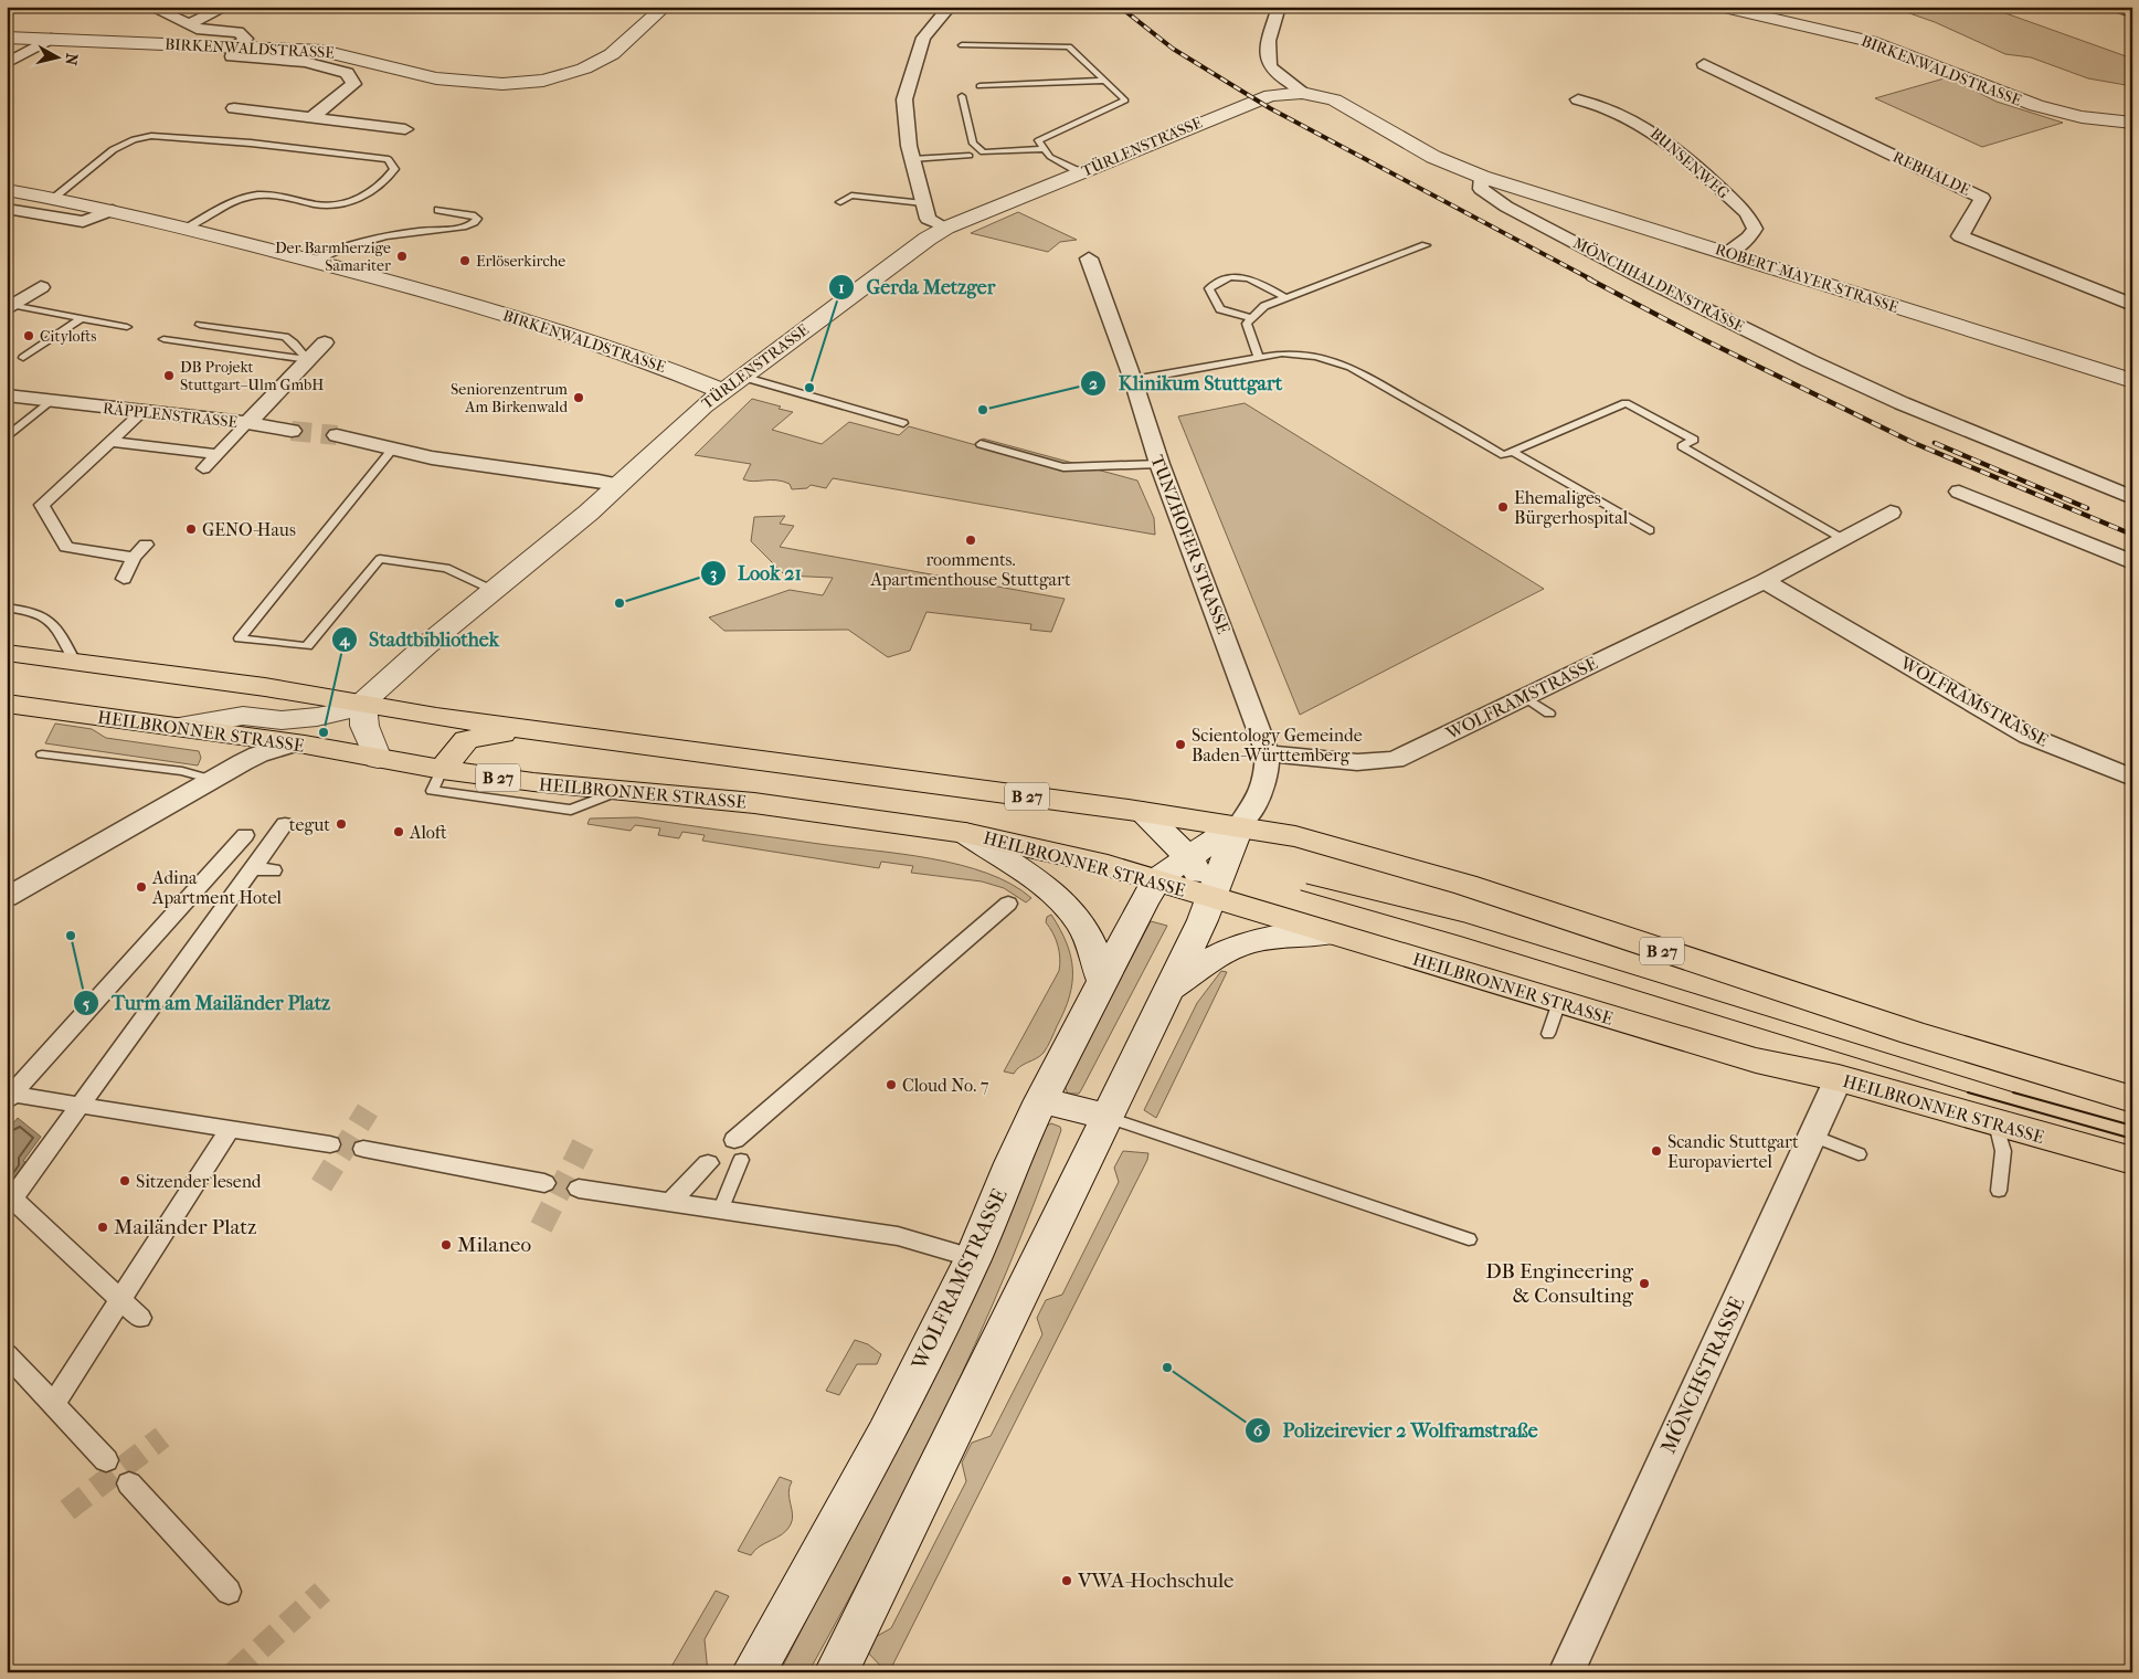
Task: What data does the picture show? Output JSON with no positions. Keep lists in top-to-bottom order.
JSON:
{
  "streets": {
    "main road": ["HEILBRONNER STRASSE", "B 27"],
    "street": [
      "BIRKENWALDSTRASSE",
      "TÜRLENSTRASSE",
      "BUNSENWEG",
      "REBHALDE",
      "ROBERT-MAYER-STRASSE",
      "MÖNCHHALDENSTRASSE",
      "RÄPPLENSTRASSE",
      "TUNZHOFER STRASSE",
      "WOLFRAMSTRASSE",
      "MÖNCHSTRASSE"
    ]
  },
  "crossings": [
    ["BIRKENWALDSTRASSE", "TÜRLENSTRASSE"],
    ["TÜRLENSTRASSE", "B 27"],
    ["BUNSENWEG", "ROBERT-MAYER-STRASSE"],
    ["ROBERT-MAYER-STRASSE", "MÖNCHHALDENSTRASSE"],
    ["TUNZHOFER STRASSE", "WOLFRAMSTRASSE"],
    ["TUNZHOFER STRASSE", "B 27"],
    ["WOLFRAMSTRASSE", "HEILBRONNER STRASSE"],
    ["HEILBRONNER STRASSE", "MÖNCHSTRASSE"]
  ],
  "places": [
    "Der Barmherzige Samariter",
    "Erlöserkirche",
    "Citylofts",
    "DB Projekt Stuttgart–Ulm GmbH",
    "Gerda Metzger",
    "Seniorenzentrum Am Birkenwald",
    "Klinikum Stuttgart",
    "Ehemaliges Bürgerhospital",
    "GENO-Haus",
    "roomments. Apartmenthouse Stuttgart",
    "Look 21",
    "Stadtbibliothek",
    "Scientology Gemeinde Baden-Württemberg",
    "tegut",
    "Aloft",
    "Adina Apartment Hotel",
    "Turm am Mailänder Platz",
    "Cloud No. 7",
    "Scandic Stuttgart Europaviertel",
    "Sitzender lesend",
    "Mailänder Platz",
    "Milaneo",
    "DB Engineering & Consulting",
    "Polizeirevier 2 Wolframstraße",
    "VWA-Hochschule"
  ],
  "north": "right"
}
